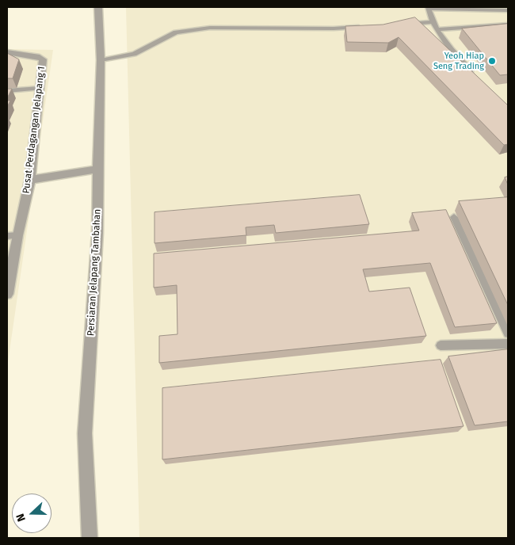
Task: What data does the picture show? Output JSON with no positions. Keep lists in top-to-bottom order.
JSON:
{
  "streets": {
    "street": ["Pusat Perdagangan Jelapang 1", "Persiaran Jelapang Tambahan"]
  },
  "places": ["Yeoh Hiap Seng Trading"],
  "north": "left"
}
